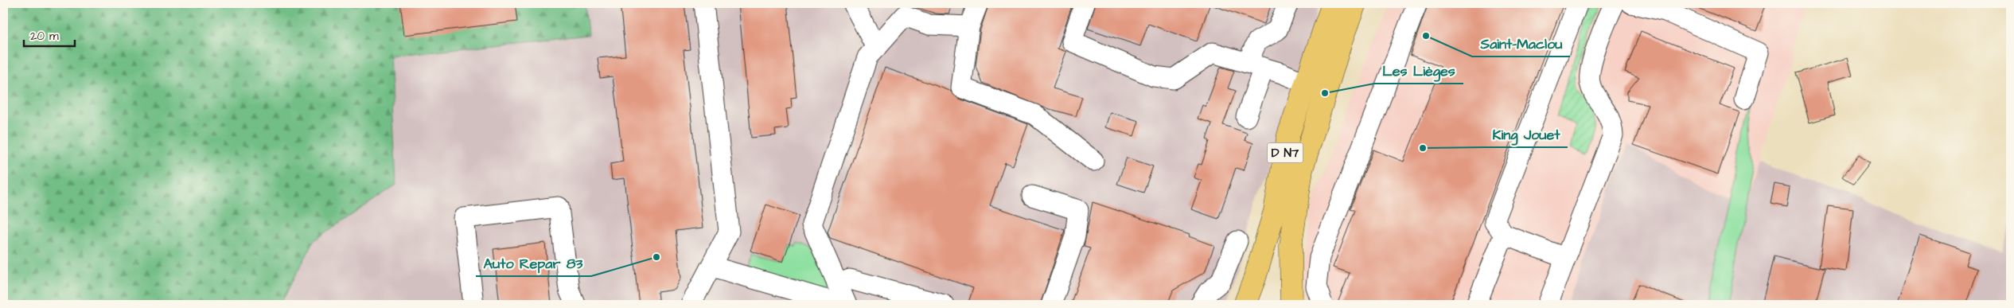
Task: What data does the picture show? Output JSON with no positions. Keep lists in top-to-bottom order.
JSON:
{
  "streets": {
    "main road": ["D N7"]
  },
  "places": [
    "Saint-Maclou",
    "Les Lièges",
    "King Jouet",
    "Auto Repar 83"
  ],
  "scale_bar": "20 m"
}
